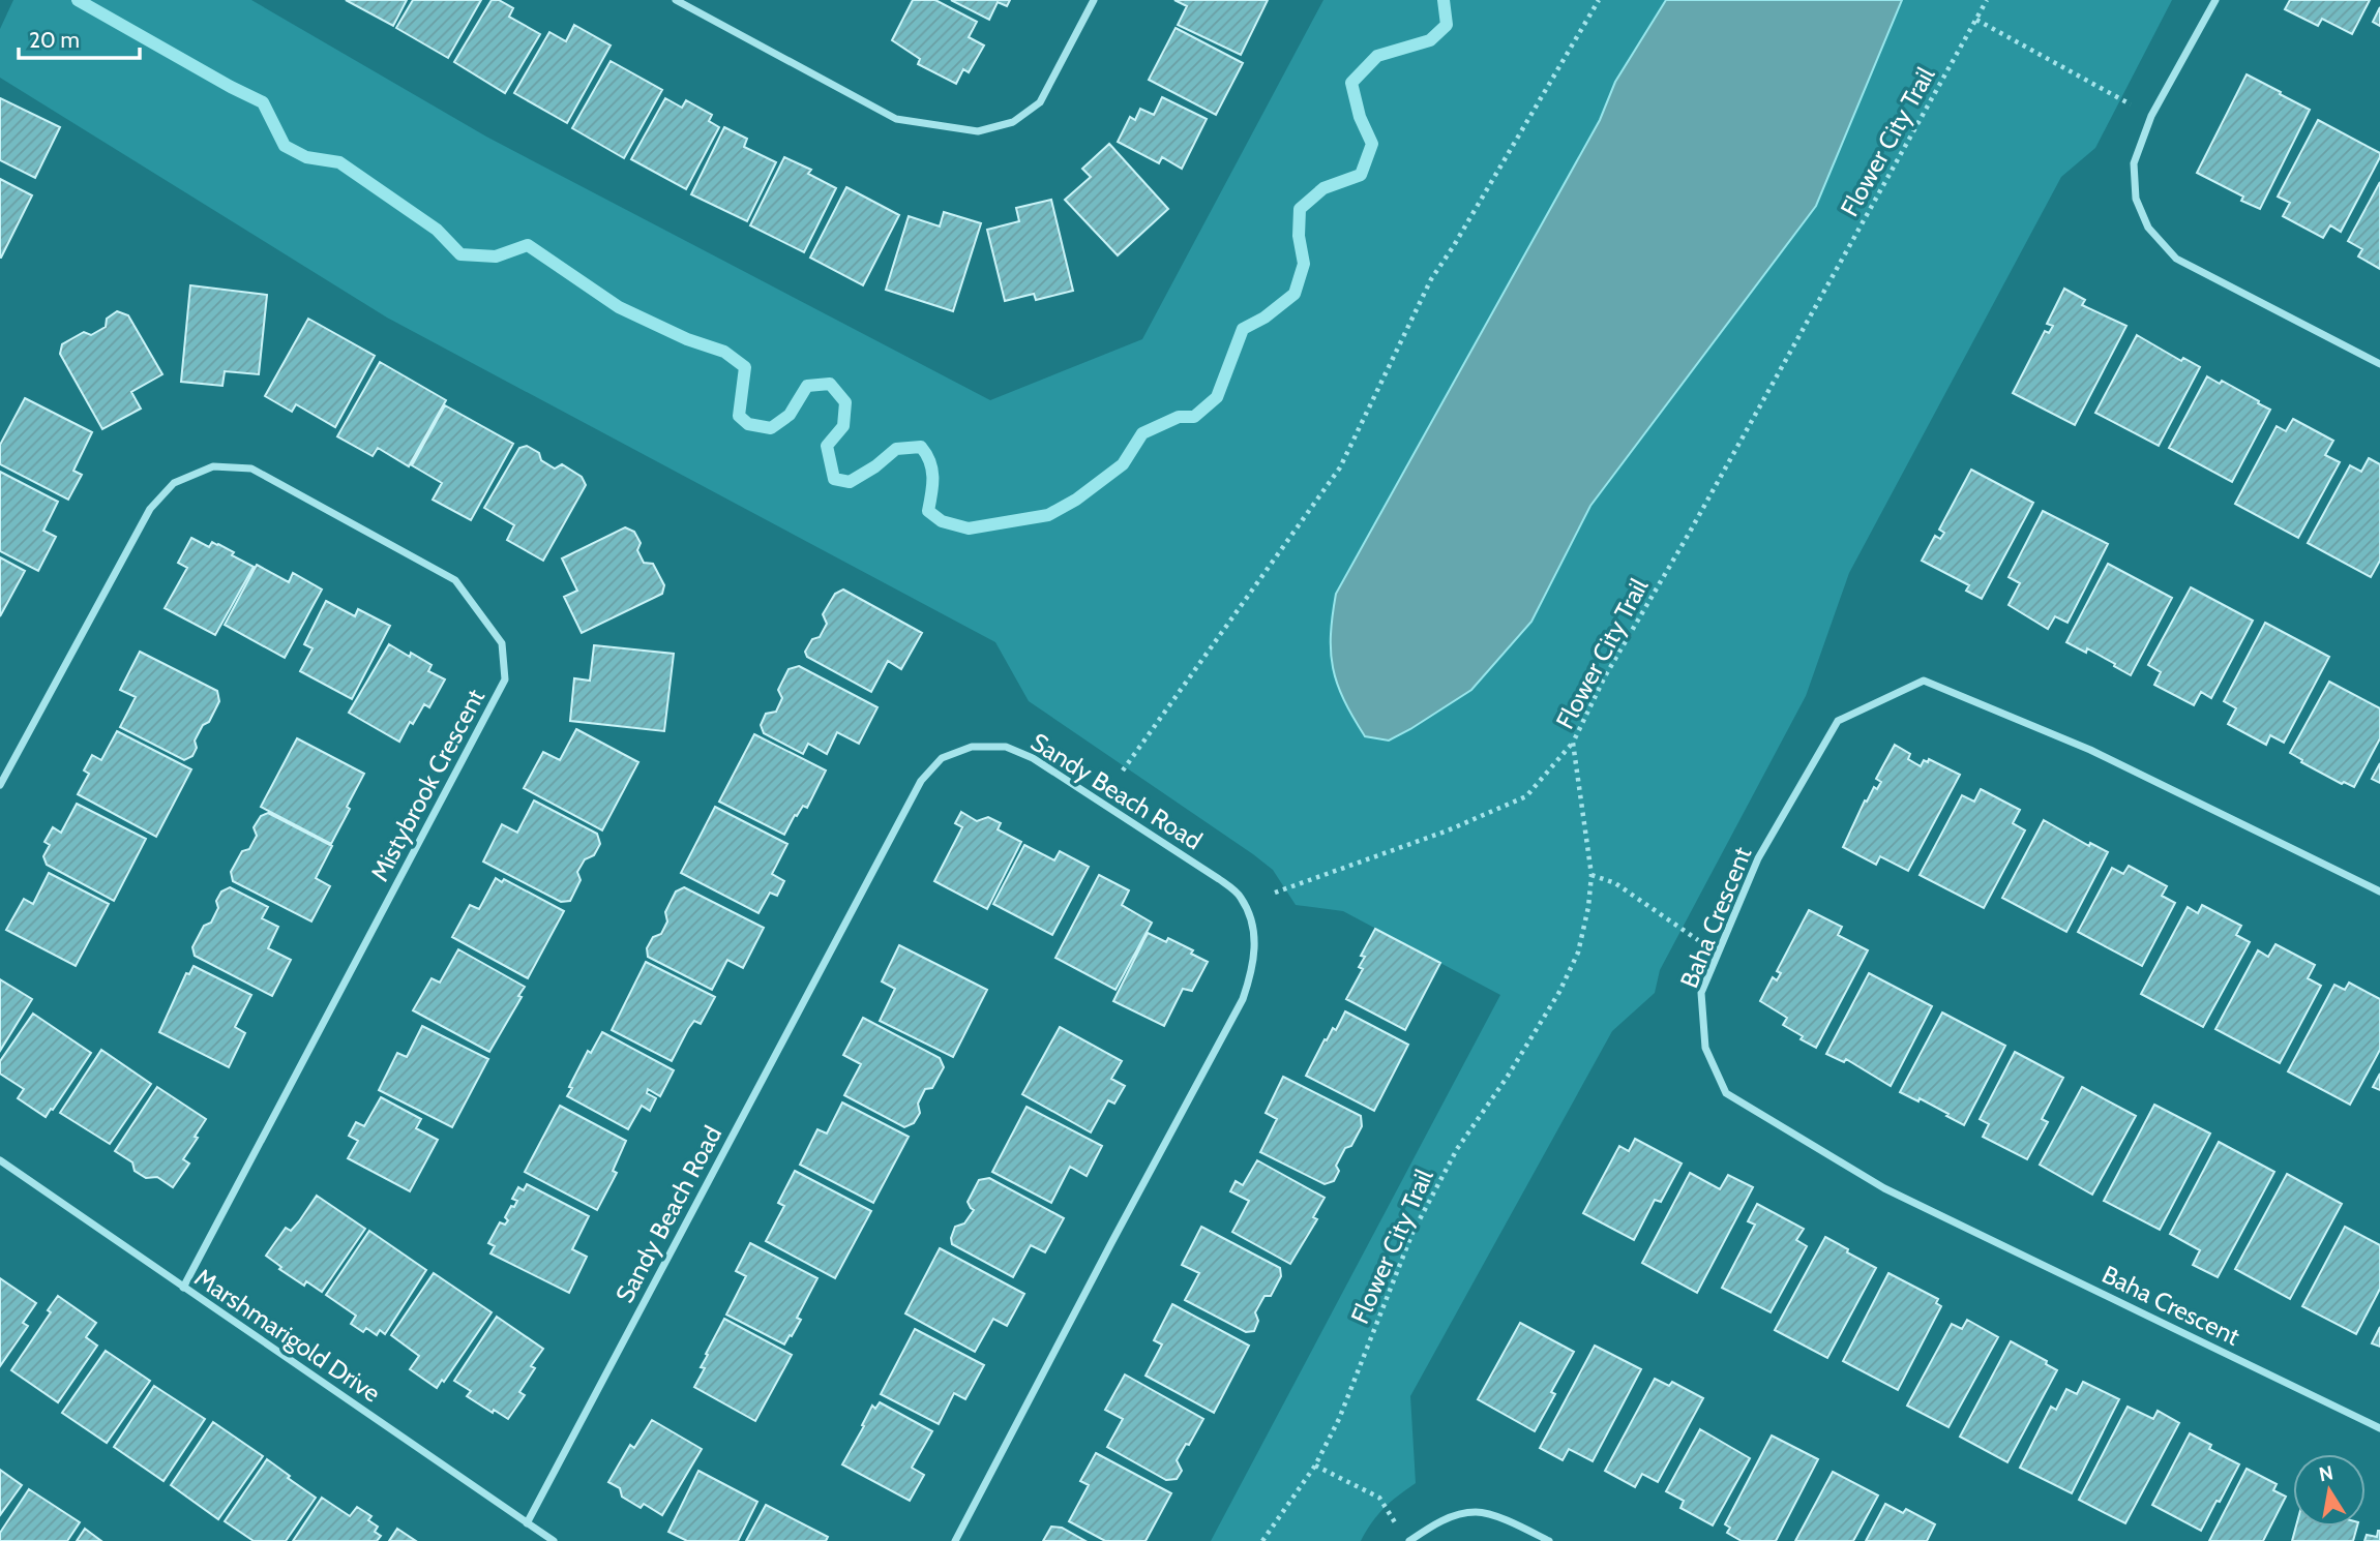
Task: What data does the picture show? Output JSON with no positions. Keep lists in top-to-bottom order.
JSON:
{
  "streets": {
    "street": [
      "Mistybrook Crescent",
      "Sandy Beach Road",
      "Baha Crescent",
      "Marshmarigold Drive"
    ],
    "path": ["Flower City Trail"]
  },
  "crossings": [
    ["Mistybrook Crescent", "Marshmarigold Drive"],
    ["Sandy Beach Road", "Marshmarigold Drive"]
  ],
  "scale_bar": "20 m",
  "north": "top"
}
